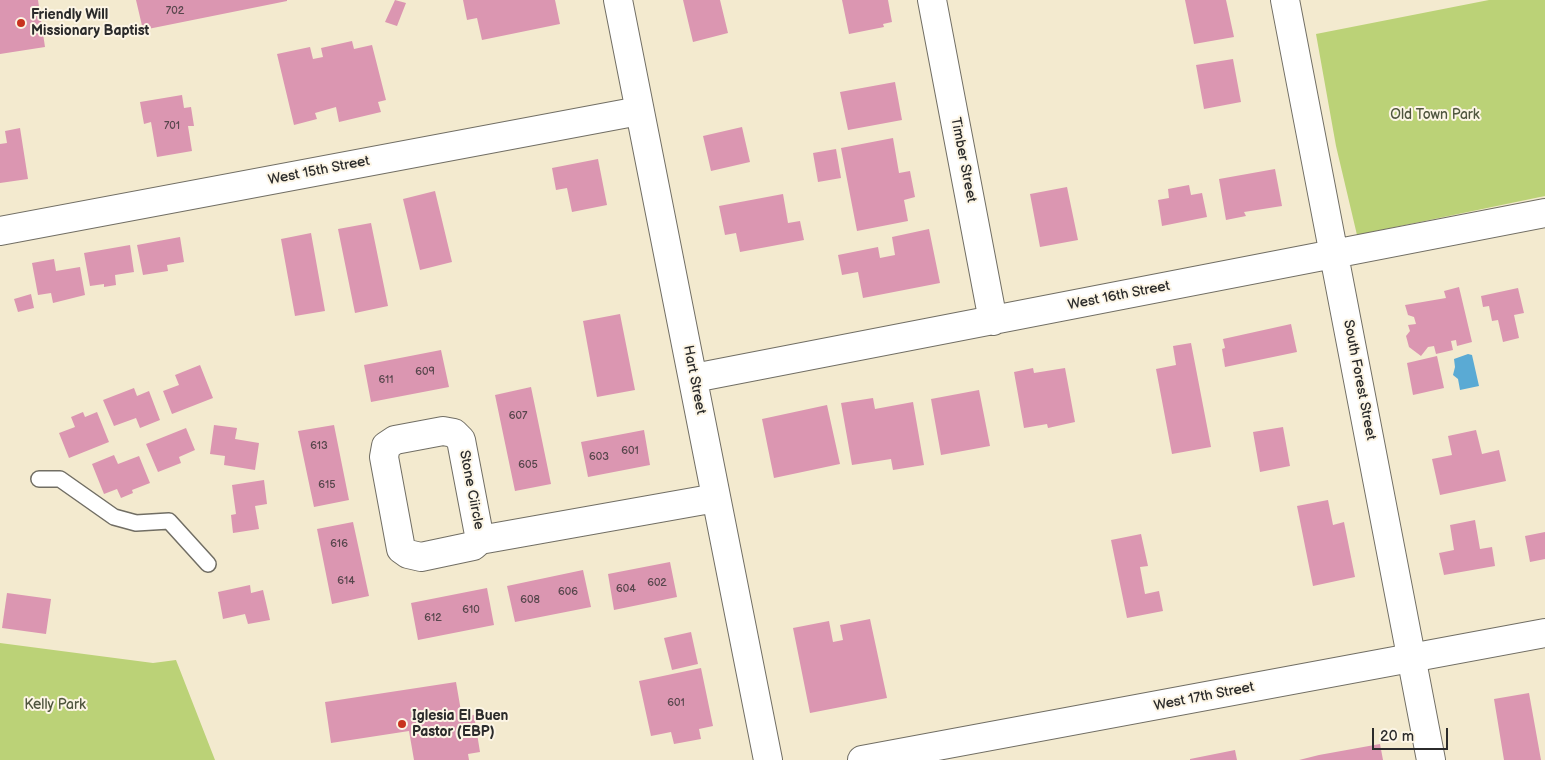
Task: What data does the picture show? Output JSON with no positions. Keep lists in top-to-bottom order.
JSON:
{
  "streets": {
    "street": [
      "Timber Street",
      "West 15th Street",
      "West 16th Street",
      "Hart Street",
      "South Forest Street",
      "Stone Ciircle",
      "West 17th Street"
    ]
  },
  "crossings": [
    ["Timber Street", "West 16th Street"],
    ["West 15th Street", "Hart Street"],
    ["West 16th Street", "Hart Street"],
    ["West 16th Street", "South Forest Street"],
    ["Hart Street", "Stone Ciircle"],
    ["South Forest Street", "West 17th Street"]
  ],
  "parks": ["Old Town Park", "Kelly Park"],
  "places": ["Friendly Will Missionary Baptist", "Iglesia El Buen Pastor (EBP)"],
  "house_numbers": [
    "702",
    "701",
    "609",
    "611",
    "607",
    "613",
    "601",
    "603",
    "605",
    "615",
    "616",
    "614",
    "602",
    "604",
    "606",
    "608",
    "610",
    "612",
    "601"
  ],
  "scale_bar": "20 m"
}
